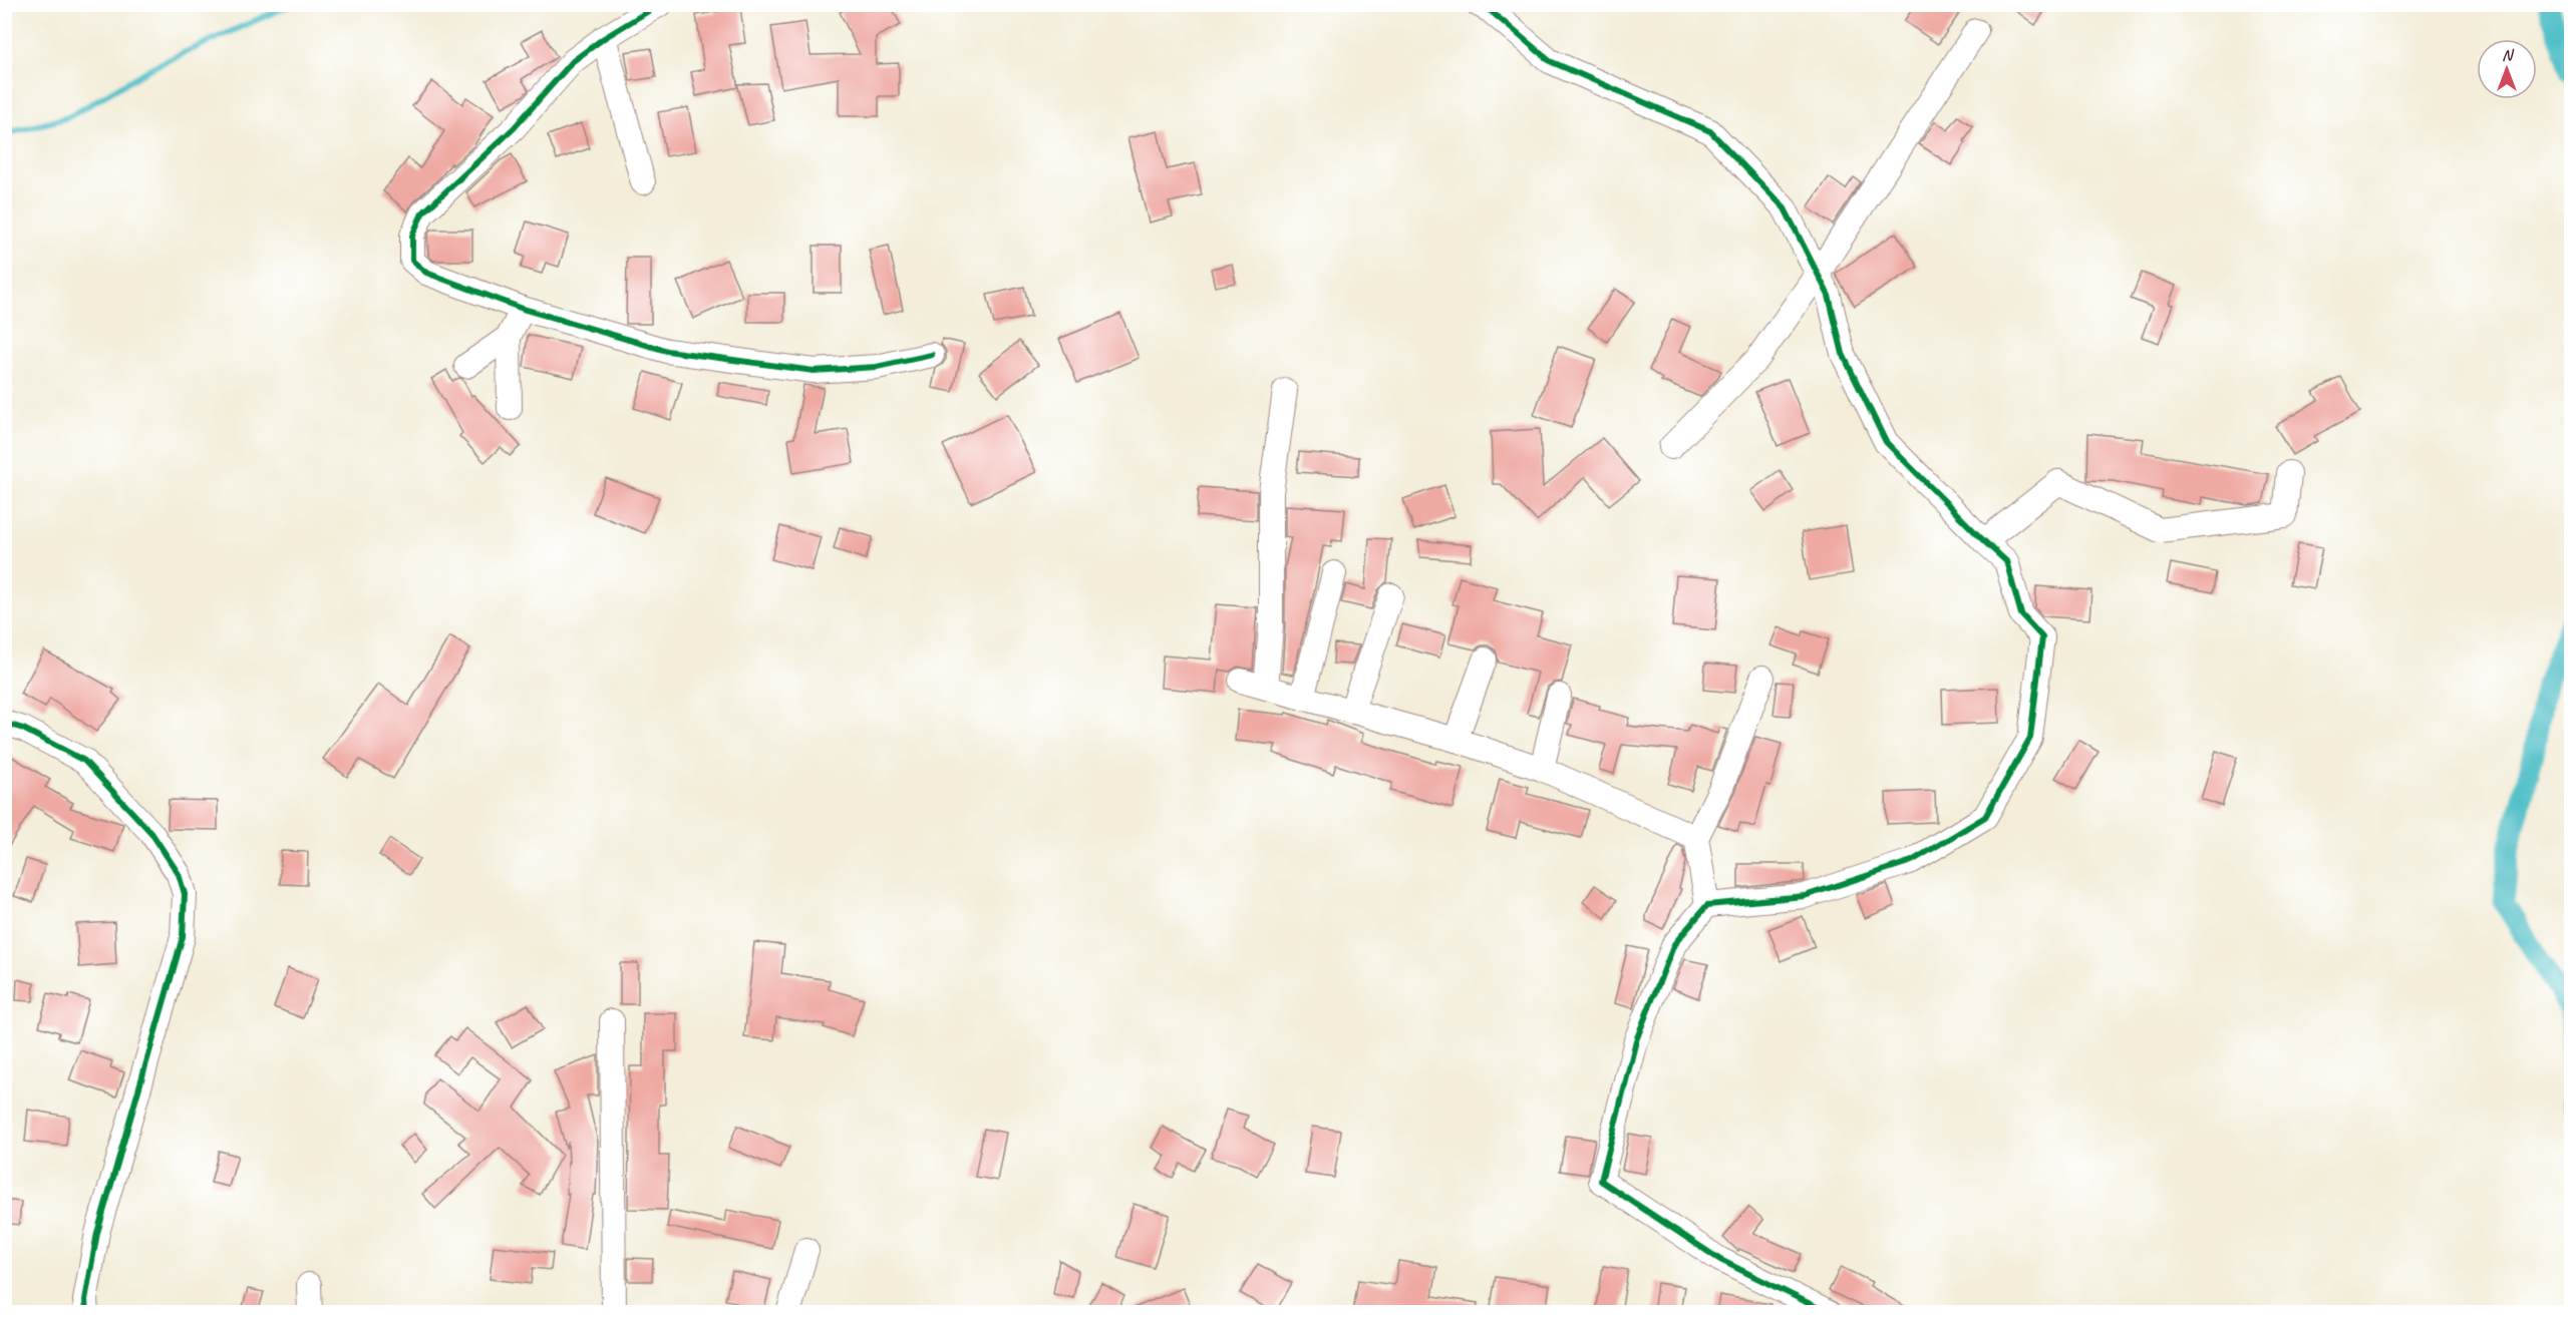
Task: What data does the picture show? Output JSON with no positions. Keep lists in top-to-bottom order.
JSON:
{
  "north": "top"
}
